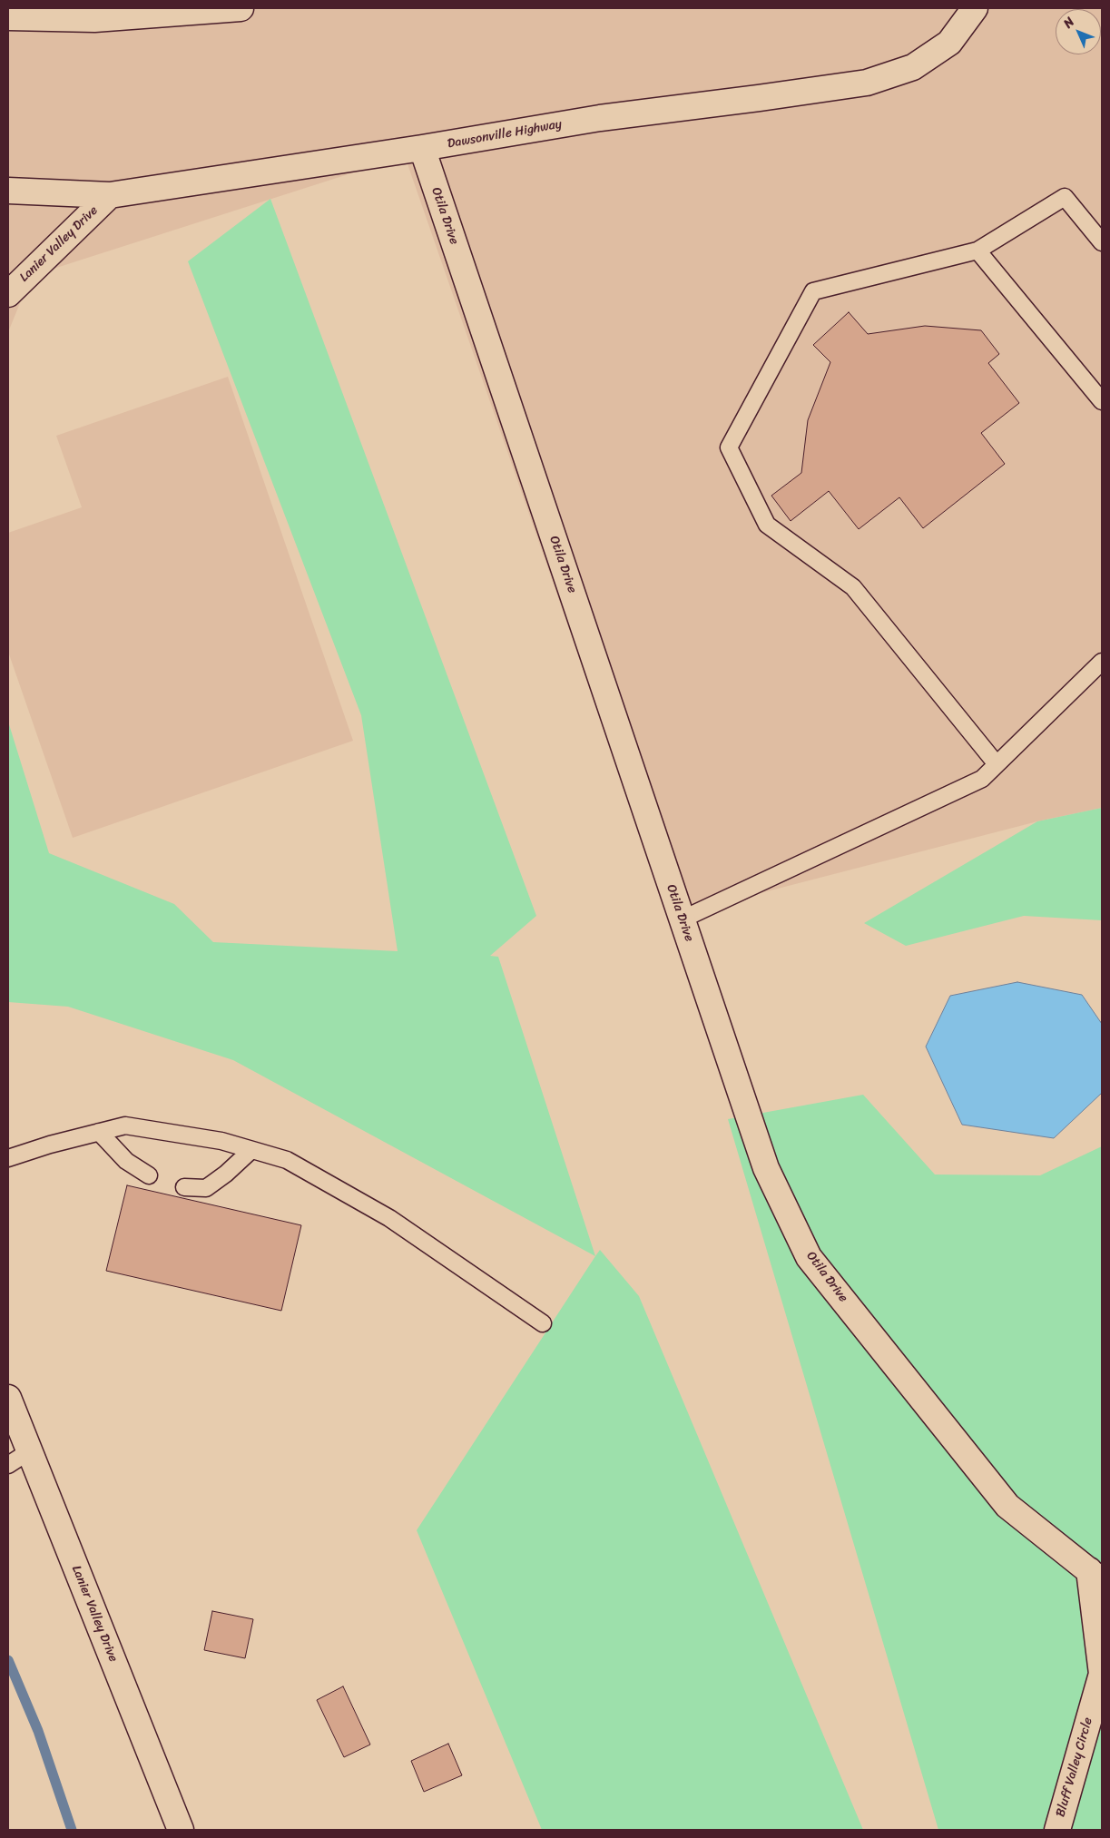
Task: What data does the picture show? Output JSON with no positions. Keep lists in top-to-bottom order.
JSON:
{
  "streets": {
    "street": [
      "Dawsonville Highway",
      "Otila Drive",
      "Lanier Valley Drive",
      "Bluff Valley Circle"
    ]
  },
  "crossings": [
    ["Dawsonville Highway", "Otila Drive"],
    ["Dawsonville Highway", "Lanier Valley Drive"],
    ["Otila Drive", "Bluff Valley Circle"]
  ],
  "north": "top left"
}
